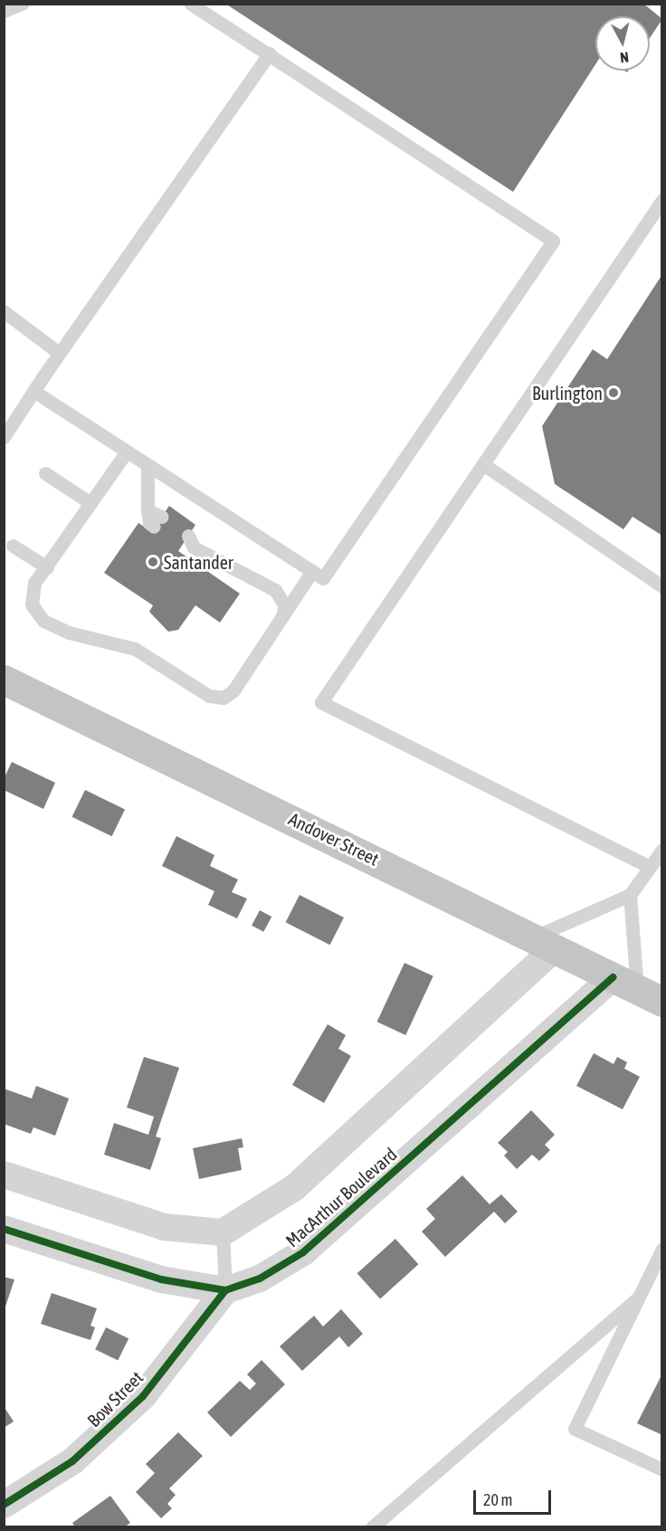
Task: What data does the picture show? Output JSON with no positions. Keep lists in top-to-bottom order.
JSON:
{
  "streets": {
    "highway": ["Andover Street"],
    "street": ["MacArthur Boulevard", "Bow Street"]
  },
  "crossings": [
    ["Andover Street", "MacArthur Boulevard"],
    ["MacArthur Boulevard", "Bow Street"]
  ],
  "places": ["Burlington", "Santander"],
  "scale_bar": "20 m",
  "north": "bottom"
}
